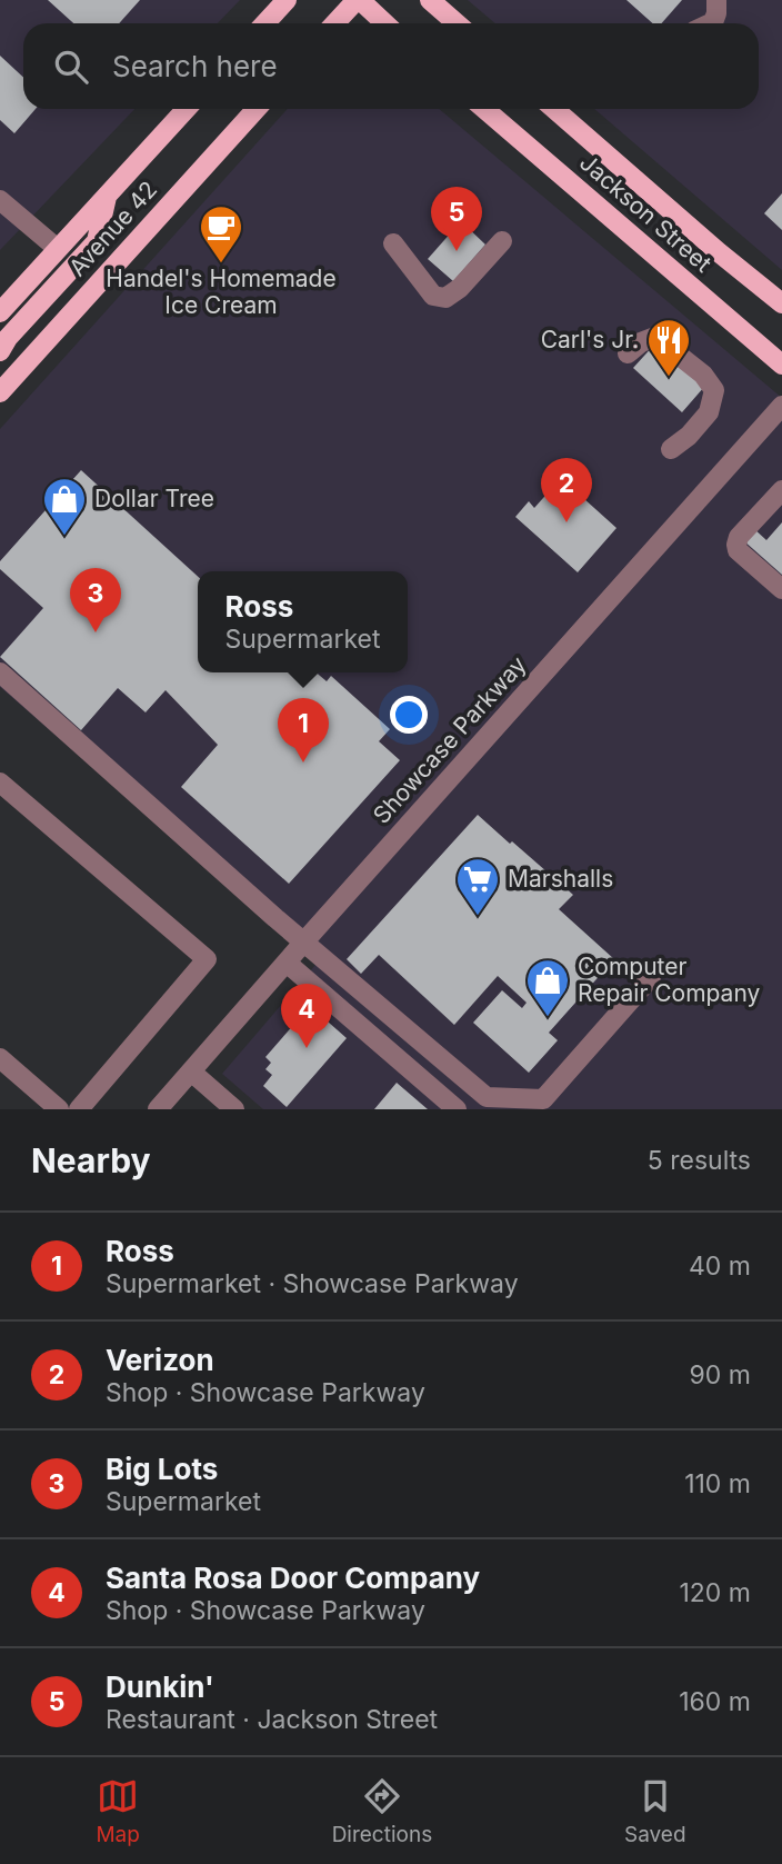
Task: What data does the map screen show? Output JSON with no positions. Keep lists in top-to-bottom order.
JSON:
{
  "streets": {
    "main road": ["Jackson Street", "Avenue 42"],
    "street": ["Showcase Parkway"]
  },
  "places": {
    "cafe": ["Handel's Homemade Ice Cream"],
    "restaurant": ["Carl's Jr."],
    "shop": ["Dollar Tree", "Computer Repair Company"],
    "supermarket": ["Marshalls"]
  },
  "page": {
    "search": "Search here",
    "pins": [
      "5",
      "2",
      "3",
      "1",
      "4"
    ],
    "popup": ["Ross", "Supermarket"],
    "heading": ["Nearby", "5 results"],
    "list": [
      {
        "mark": "1",
        "name": "Ross",
        "note": "Supermarket · Showcase Parkway",
        "value": "40 m"
      },
      {
        "mark": "2",
        "name": "Verizon",
        "note": "Shop · Showcase Parkway",
        "value": "90 m"
      },
      {
        "mark": "3",
        "name": "Big Lots",
        "note": "Supermarket",
        "value": "110 m"
      },
      {
        "mark": "4",
        "name": "Santa Rosa Door Company",
        "note": "Shop · Showcase Parkway",
        "value": "120 m"
      },
      {
        "mark": "5",
        "name": "Dunkin'",
        "note": "Restaurant · Jackson Street",
        "value": "160 m"
      }
    ],
    "nav": ["Map", "Directions", "Saved"]
  }
}
